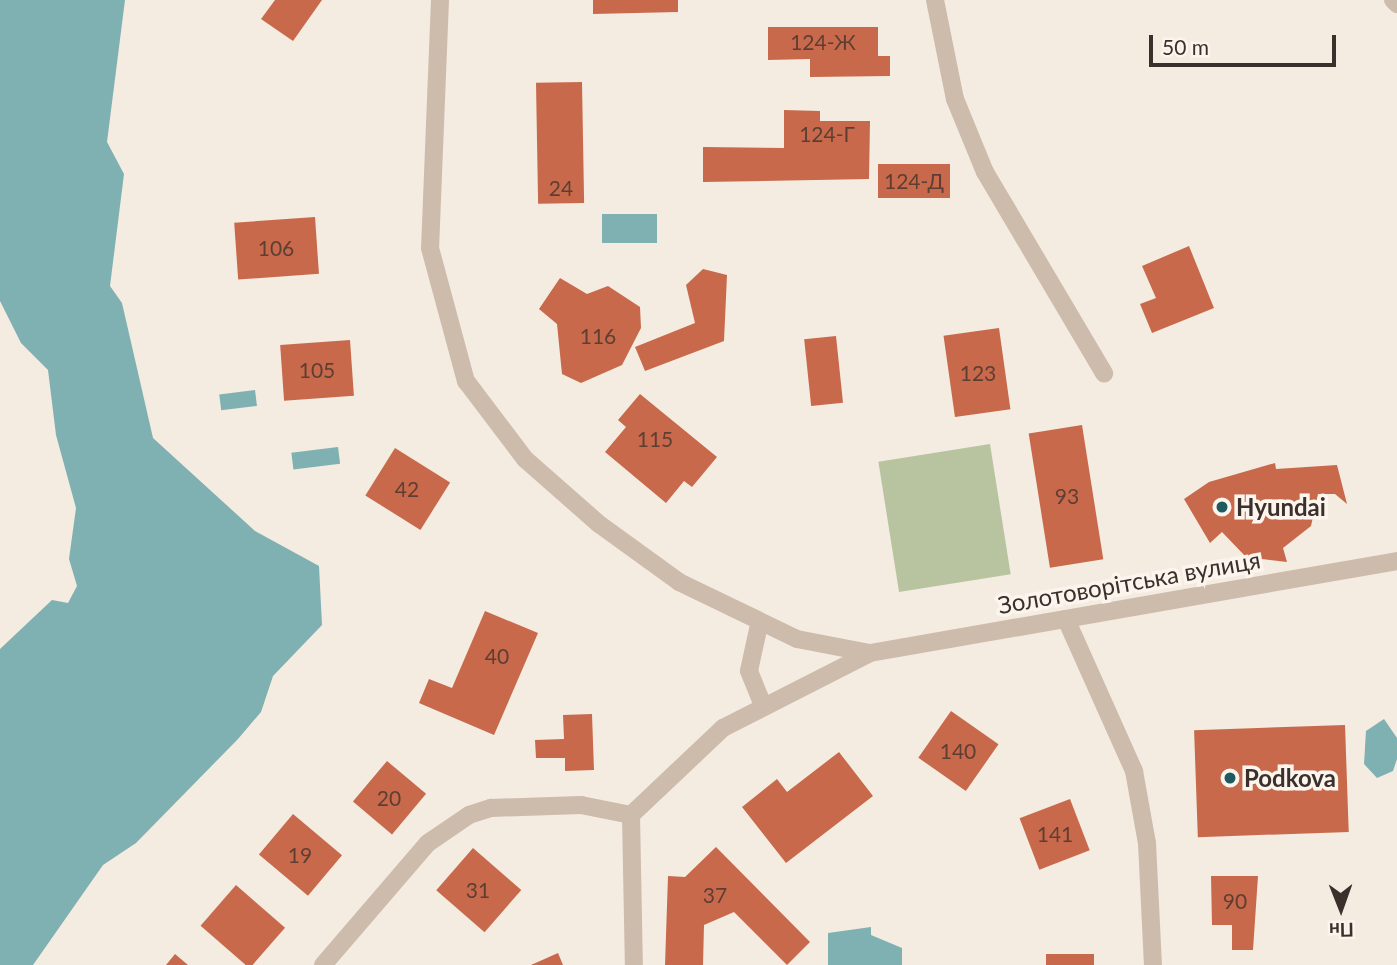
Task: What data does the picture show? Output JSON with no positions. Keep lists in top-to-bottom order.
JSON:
{
  "streets": {
    "street": ["Золотоворітська вулиця"]
  },
  "places": ["Hyundai", "Podkova"],
  "house_numbers": [
    "124-Ж",
    "124-Г",
    "124-Д",
    "24",
    "106",
    "116",
    "105",
    "123",
    "115",
    "42",
    "93",
    "40",
    "140",
    "20",
    "141",
    "19",
    "31",
    "37",
    "90"
  ],
  "scale_bar": "50 m",
  "north": "bottom"
}
